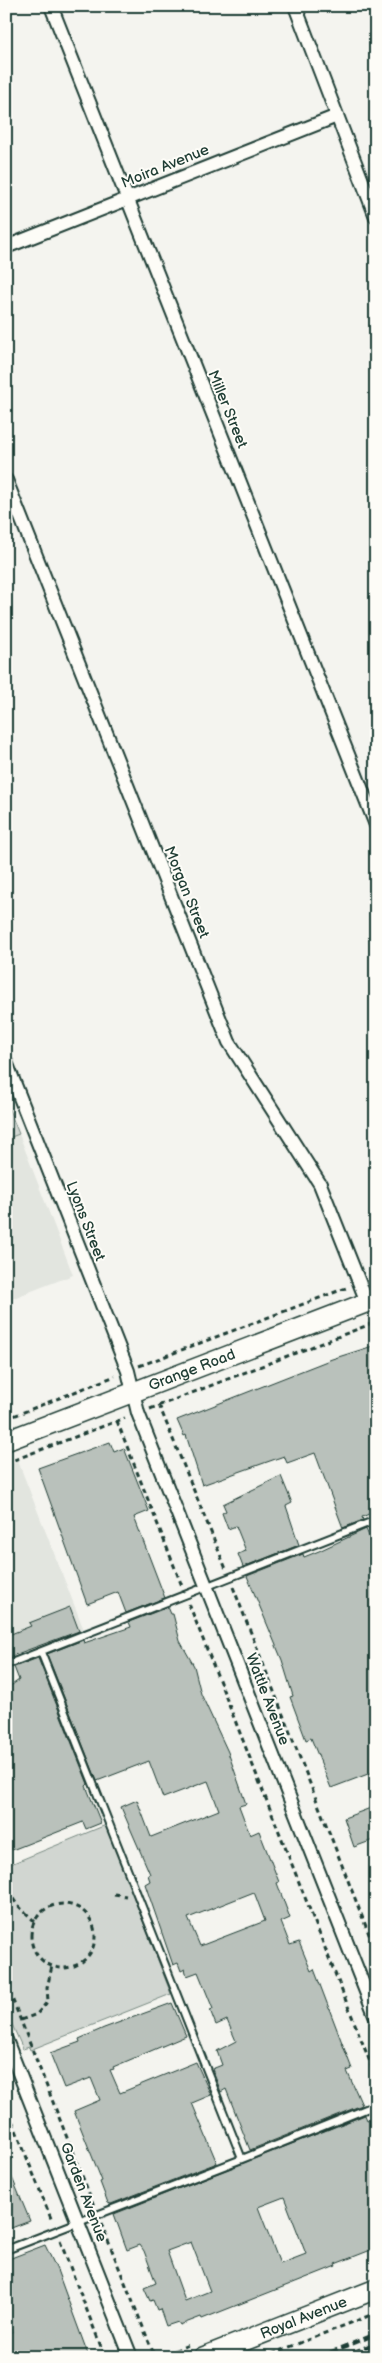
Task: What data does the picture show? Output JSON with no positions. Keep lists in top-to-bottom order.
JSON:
{
  "streets": {
    "main road": ["Grange Road", "Royal Avenue"],
    "street": [
      "Moira Avenue",
      "Miller Street",
      "Morgan Street",
      "Lyons Street",
      "Wattle Avenue",
      "Garden Avenue"
    ]
  },
  "crossings": [
    ["Moira Avenue", "Miller Street"],
    ["Morgan Street", "Grange Road"],
    ["Lyons Street", "Grange Road"],
    ["Lyons Street", "Wattle Avenue"],
    ["Grange Road", "Wattle Avenue"]
  ]
}
